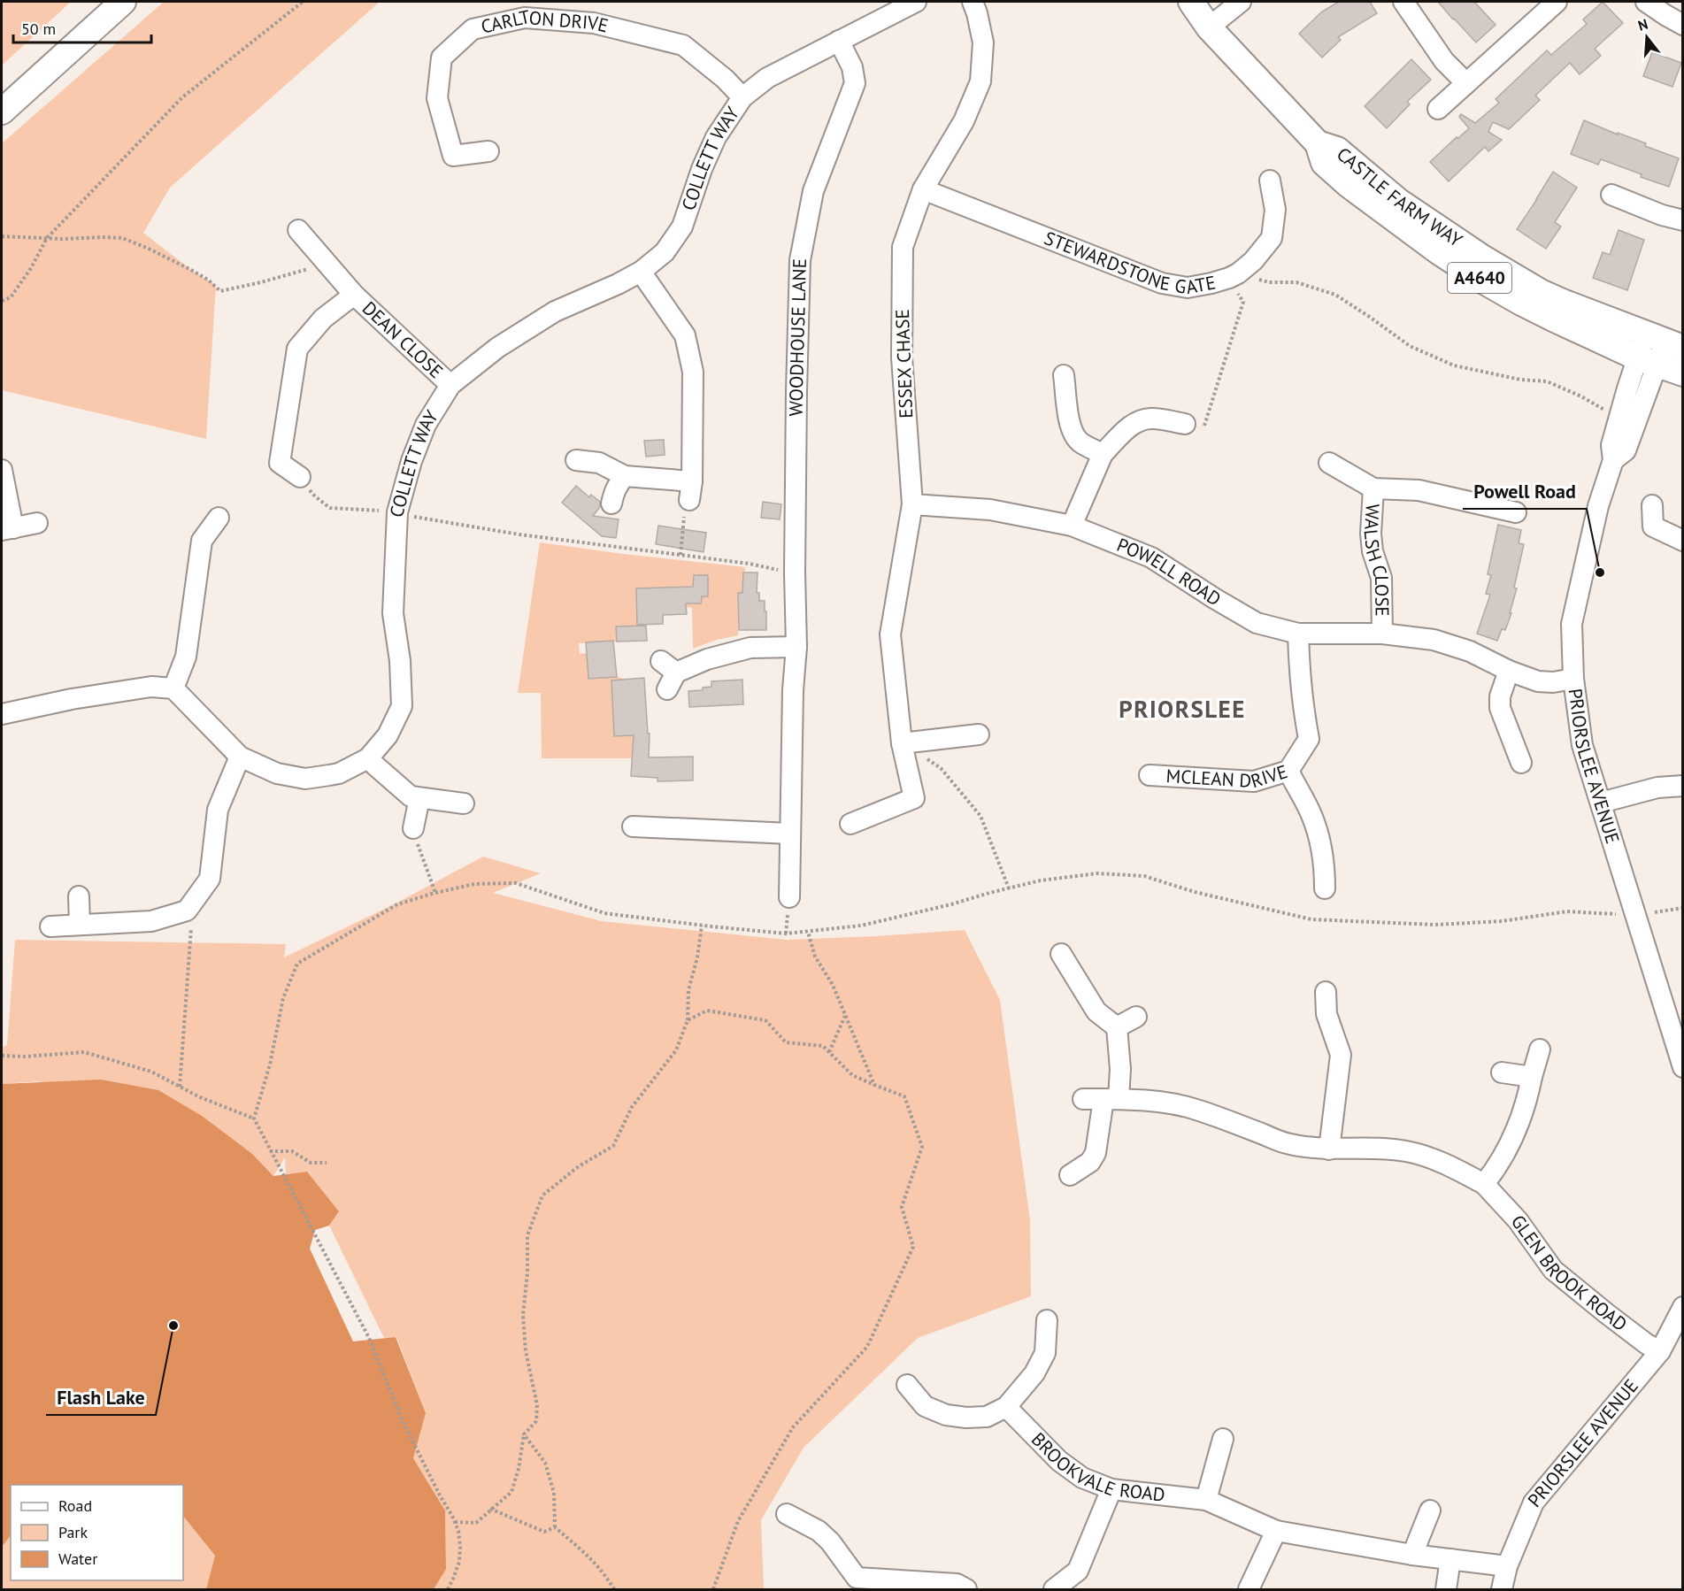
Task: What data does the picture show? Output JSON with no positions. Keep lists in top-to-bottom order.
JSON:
{
  "streets": {
    "main road": ["CASTLE FARM WAY", "A4640"],
    "street": [
      "CARLTON DRIVE",
      "COLLETT WAY",
      "STEWARDSTONE GATE",
      "WOODHOUSE LANE",
      "DEAN CLOSE",
      "ESSEX CHASE",
      "WALSH CLOSE",
      "POWELL ROAD",
      "PRIORSLEE AVENUE",
      "MCLEAN DRIVE",
      "GLEN BROOK ROAD",
      "BROOKVALE ROAD"
    ]
  },
  "crossings": [
    ["CARLTON DRIVE", "COLLETT WAY"],
    ["COLLETT WAY", "WOODHOUSE LANE"],
    ["COLLETT WAY", "DEAN CLOSE"],
    ["CASTLE FARM WAY", "PRIORSLEE AVENUE"],
    ["STEWARDSTONE GATE", "ESSEX CHASE"],
    ["ESSEX CHASE", "POWELL ROAD"],
    ["WALSH CLOSE", "POWELL ROAD"],
    ["POWELL ROAD", "PRIORSLEE AVENUE"],
    ["POWELL ROAD", "MCLEAN DRIVE"],
    ["PRIORSLEE AVENUE", "GLEN BROOK ROAD"],
    ["PRIORSLEE AVENUE", "BROOKVALE ROAD"]
  ],
  "districts": ["PRIORSLEE"],
  "places": ["Powell Road", "Flash Lake"],
  "legend": ["Road", "Park", "Water"],
  "scale_bar": "50 m",
  "north": "top"
}
